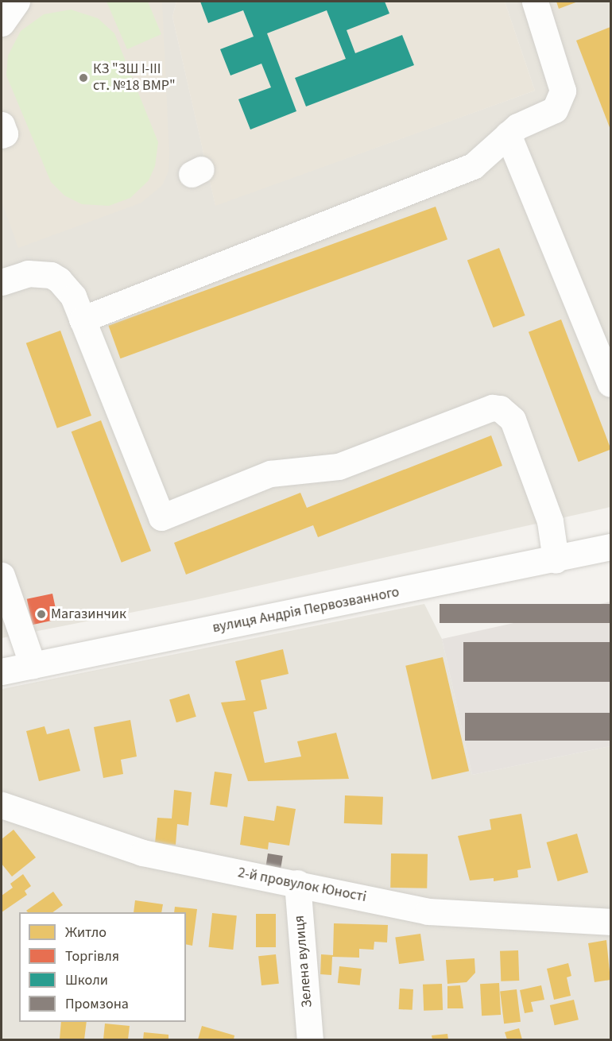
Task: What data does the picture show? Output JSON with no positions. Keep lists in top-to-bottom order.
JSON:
{
  "streets": {
    "street": ["вулиця Андрія Первозванного", "2-й провулок Юності", "Зелена вулиця"]
  },
  "crossings": [
    ["2-й провулок Юності", "Зелена вулиця"]
  ],
  "places": ["КЗ \"ЗШ І-ІІІ ст. №18 ВМР\"", "Магазинчик"],
  "legend": [
    "Житло",
    "Торгівля",
    "Школи",
    "Промзона"
  ]
}
